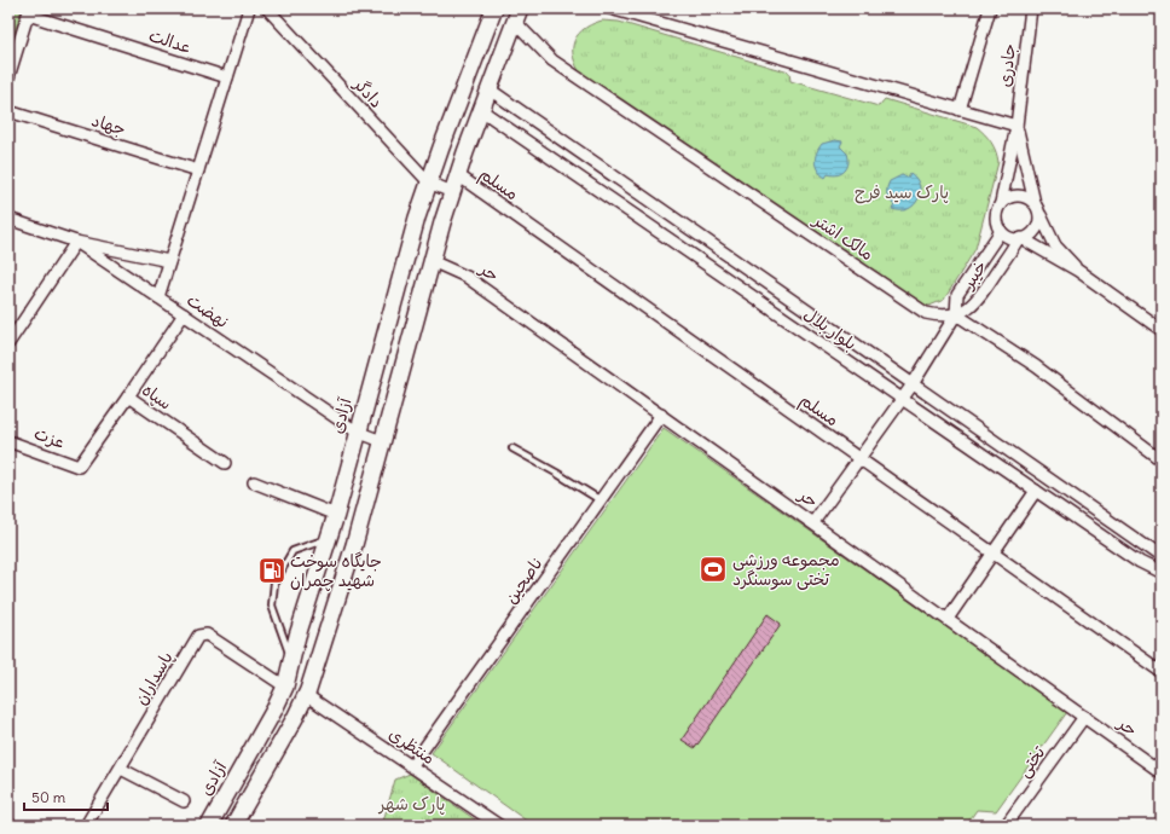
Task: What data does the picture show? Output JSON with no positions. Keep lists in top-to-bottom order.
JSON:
{
  "streets": {
    "main road": ["آزادی"],
    "street": [
      "عدالت",
      "جادری",
      "دادگر",
      "جهاد",
      "مسلم",
      "مالک اشتر",
      "حر",
      "خیبر",
      "نهضت",
      "بلوار بلال",
      "سپاه",
      "عزت",
      "ناصحین",
      "پاسداران",
      "منتظری",
      "تختی"
    ]
  },
  "crossings": [
    ["جادری", "خیبر"],
    ["دادگر", "آزادی"],
    ["مالک اشتر", "خیبر"],
    ["حر", "ناصحین"],
    ["حر", "تختی"],
    ["نهضت", "سپاه"],
    ["نهضت", "آزادی"],
    ["سپاه", "عزت"],
    ["آزادی", "پاسداران"],
    ["ناصحین", "منتظری"]
  ],
  "parks": ["پارک سید فرج", "پارک شهر"],
  "places": {
    "sports": ["مجموعه ورزشی تختی سوسنگرد"],
    "fuel station": ["جایگاه سوخت شهید چمران"]
  },
  "scale_bar": "50 m"
}
